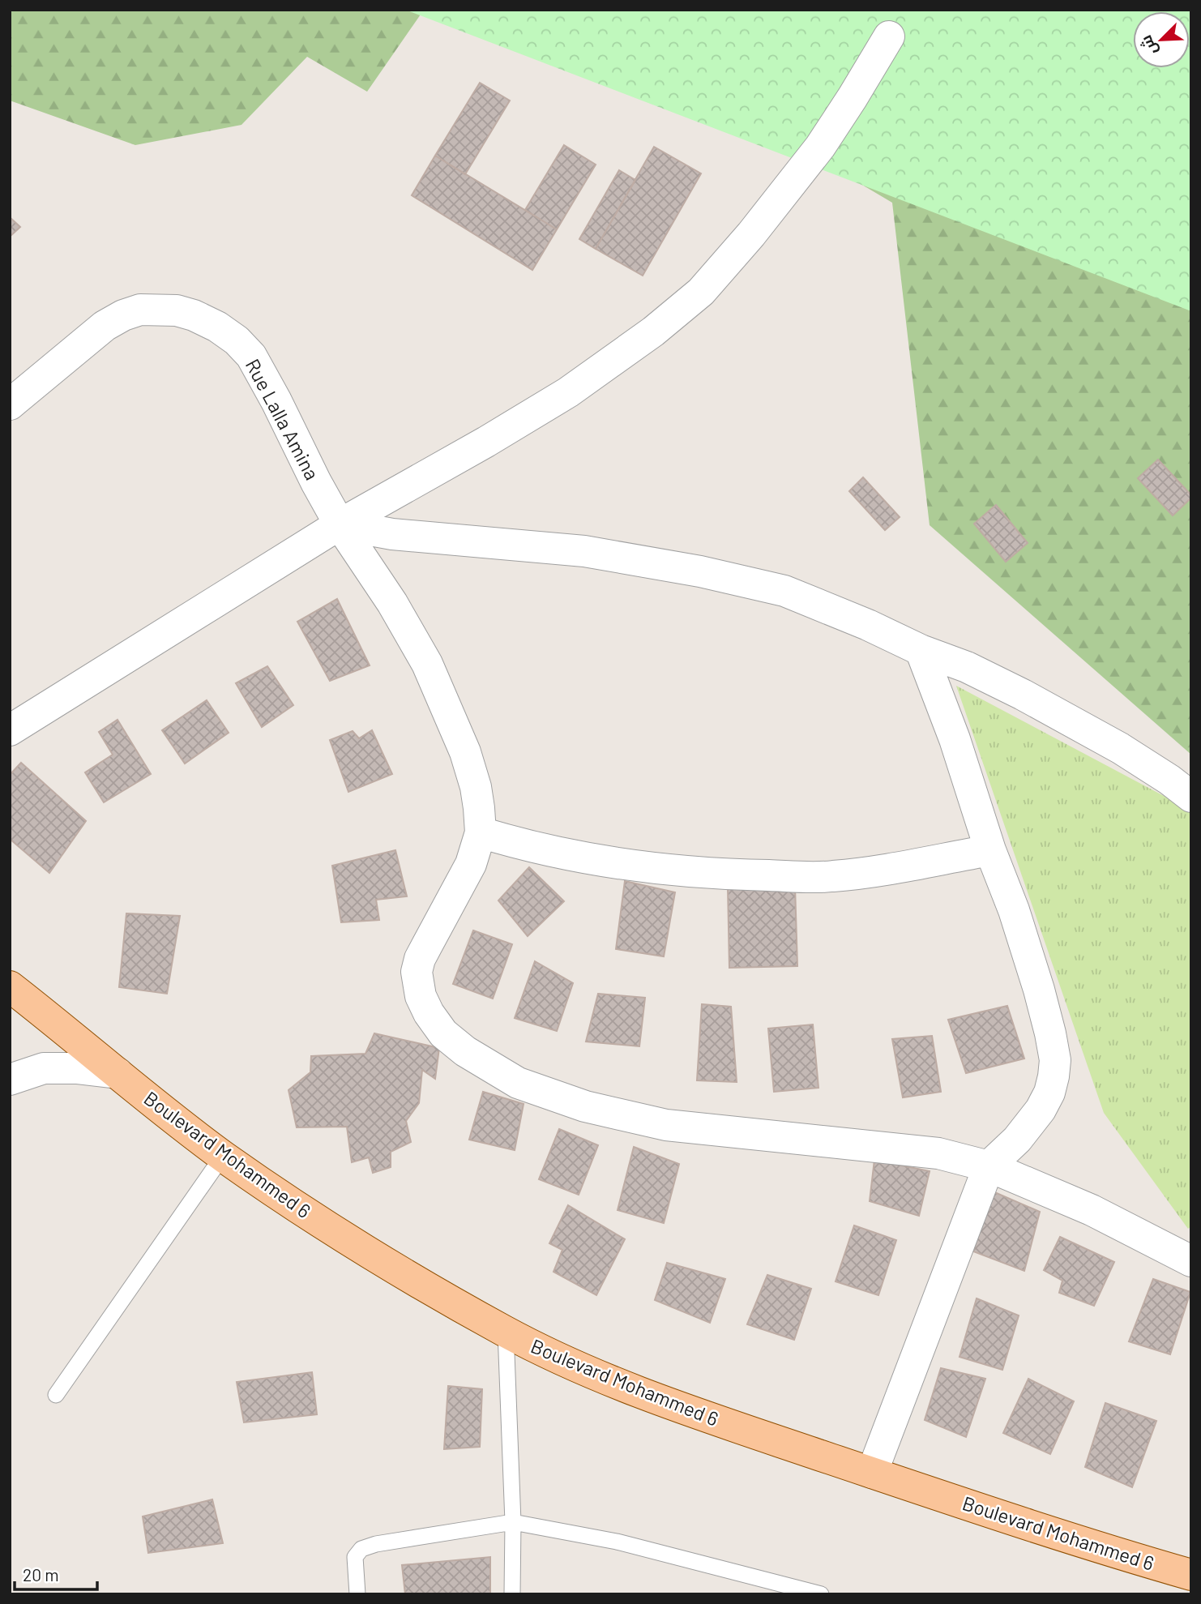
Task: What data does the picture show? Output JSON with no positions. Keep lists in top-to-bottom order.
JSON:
{
  "streets": {
    "main road": ["Boulevard Mohammed 6"],
    "street": ["Rue Lalla Amina"]
  },
  "scale_bar": "20 m",
  "north": "bottom left"
}
